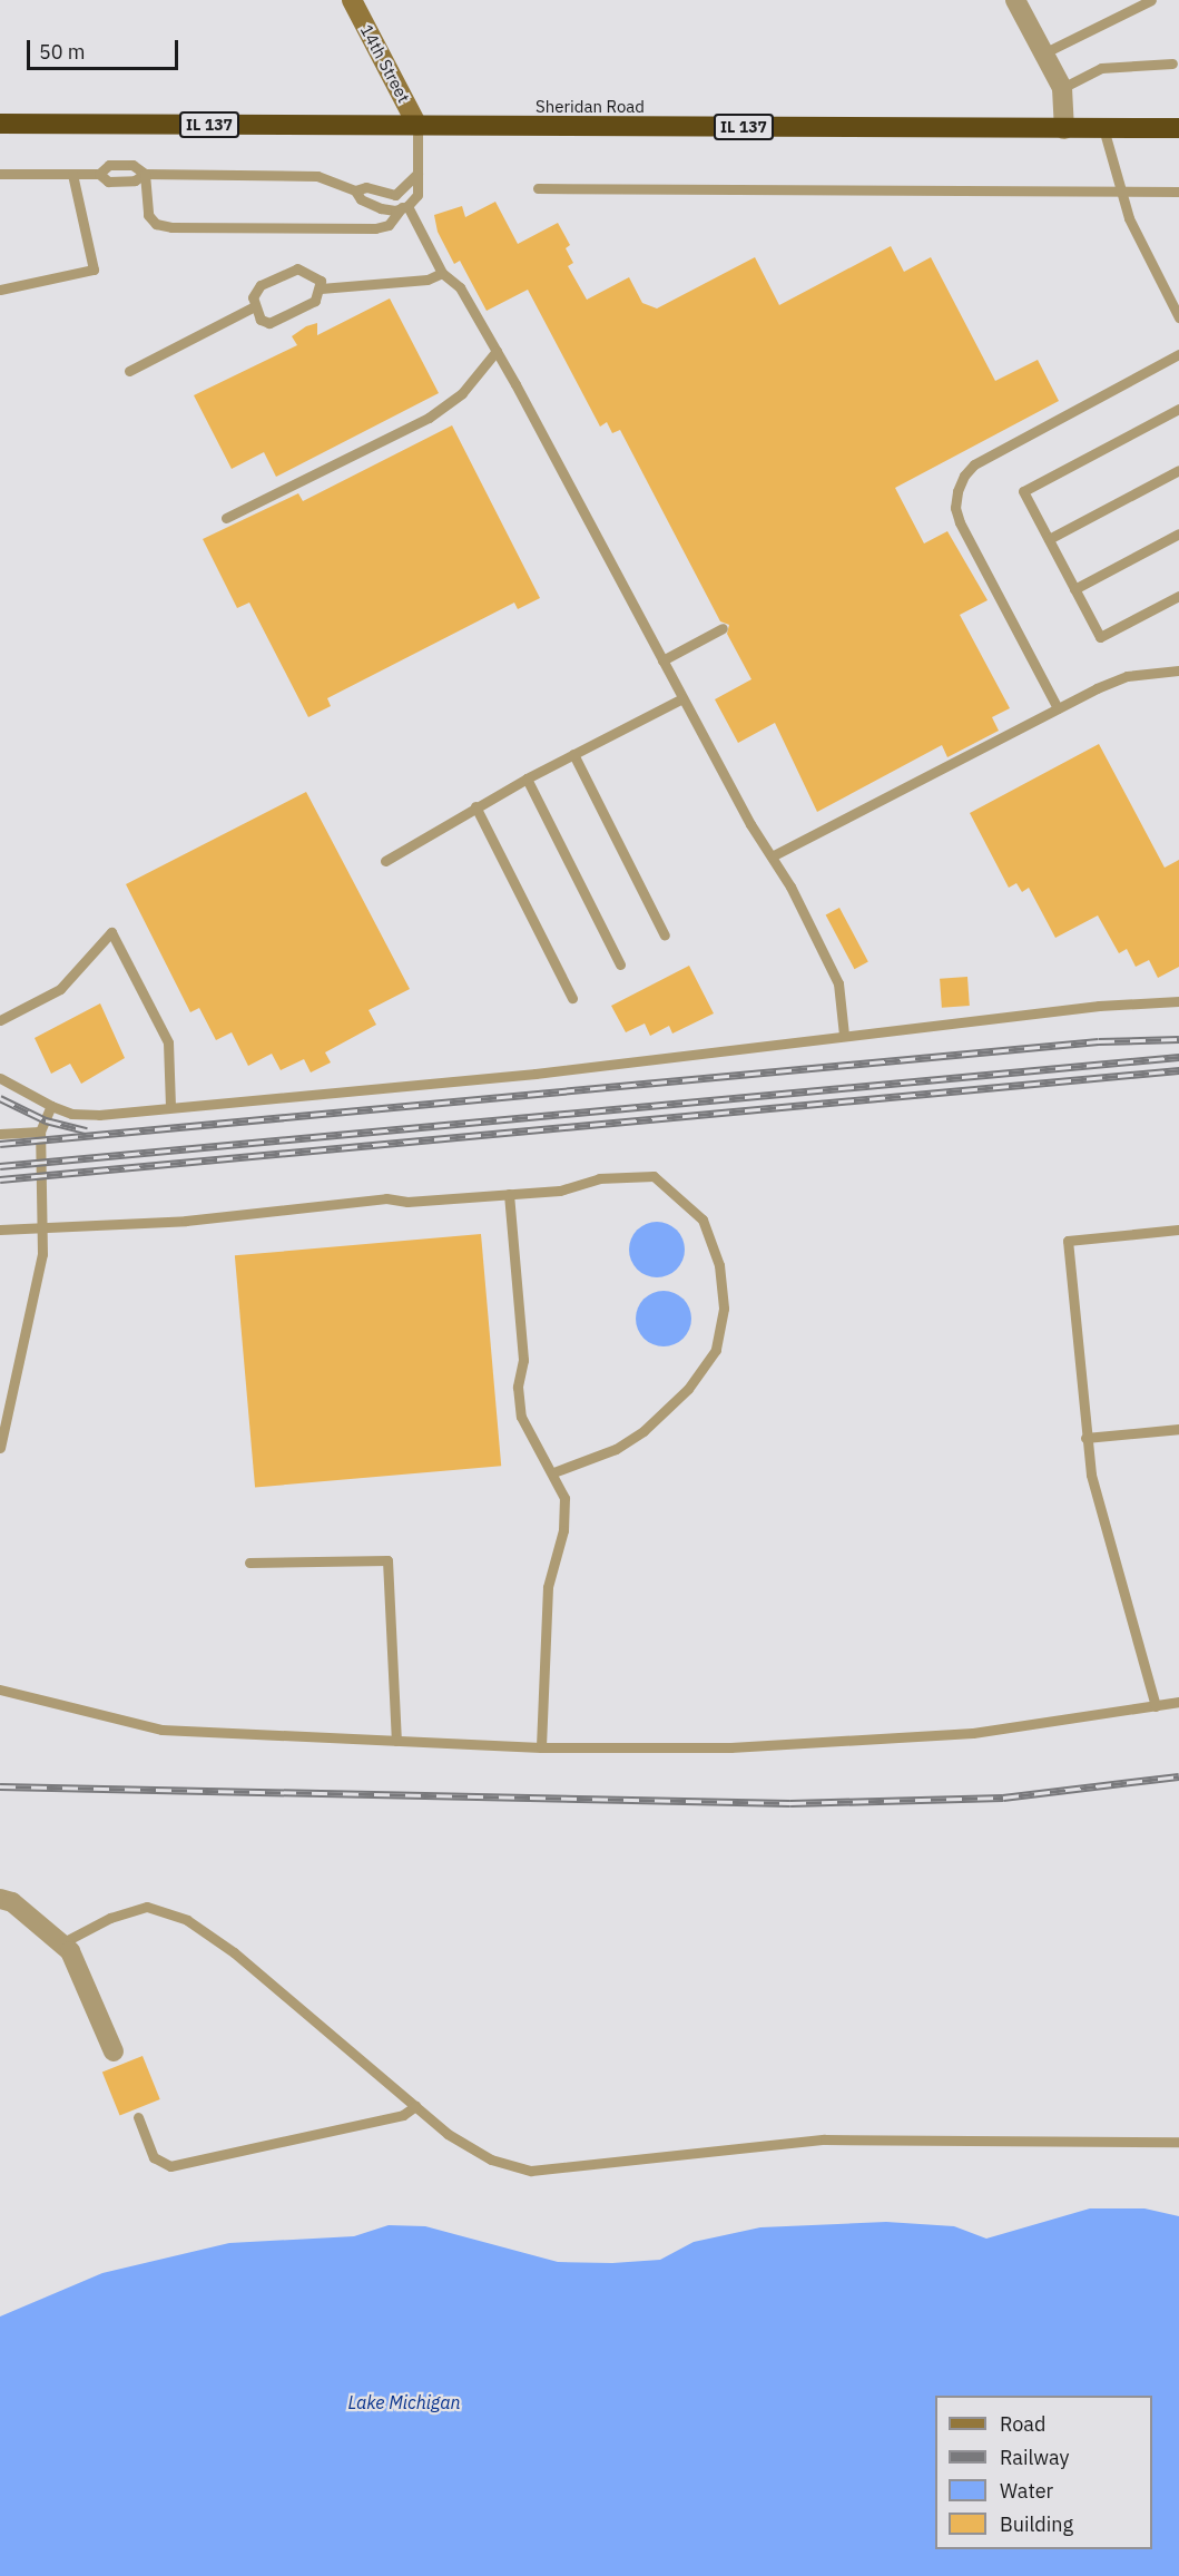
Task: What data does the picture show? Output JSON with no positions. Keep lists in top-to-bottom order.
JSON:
{
  "streets": {
    "highway": ["Sheridan Road", "IL 137"],
    "street": ["14th Street"]
  },
  "crossings": [
    ["14th Street", "Sheridan Road"]
  ],
  "water": ["Lake Michigan"],
  "legend": [
    "Road",
    "Railway",
    "Water",
    "Building"
  ],
  "scale_bar": "50 m"
}
